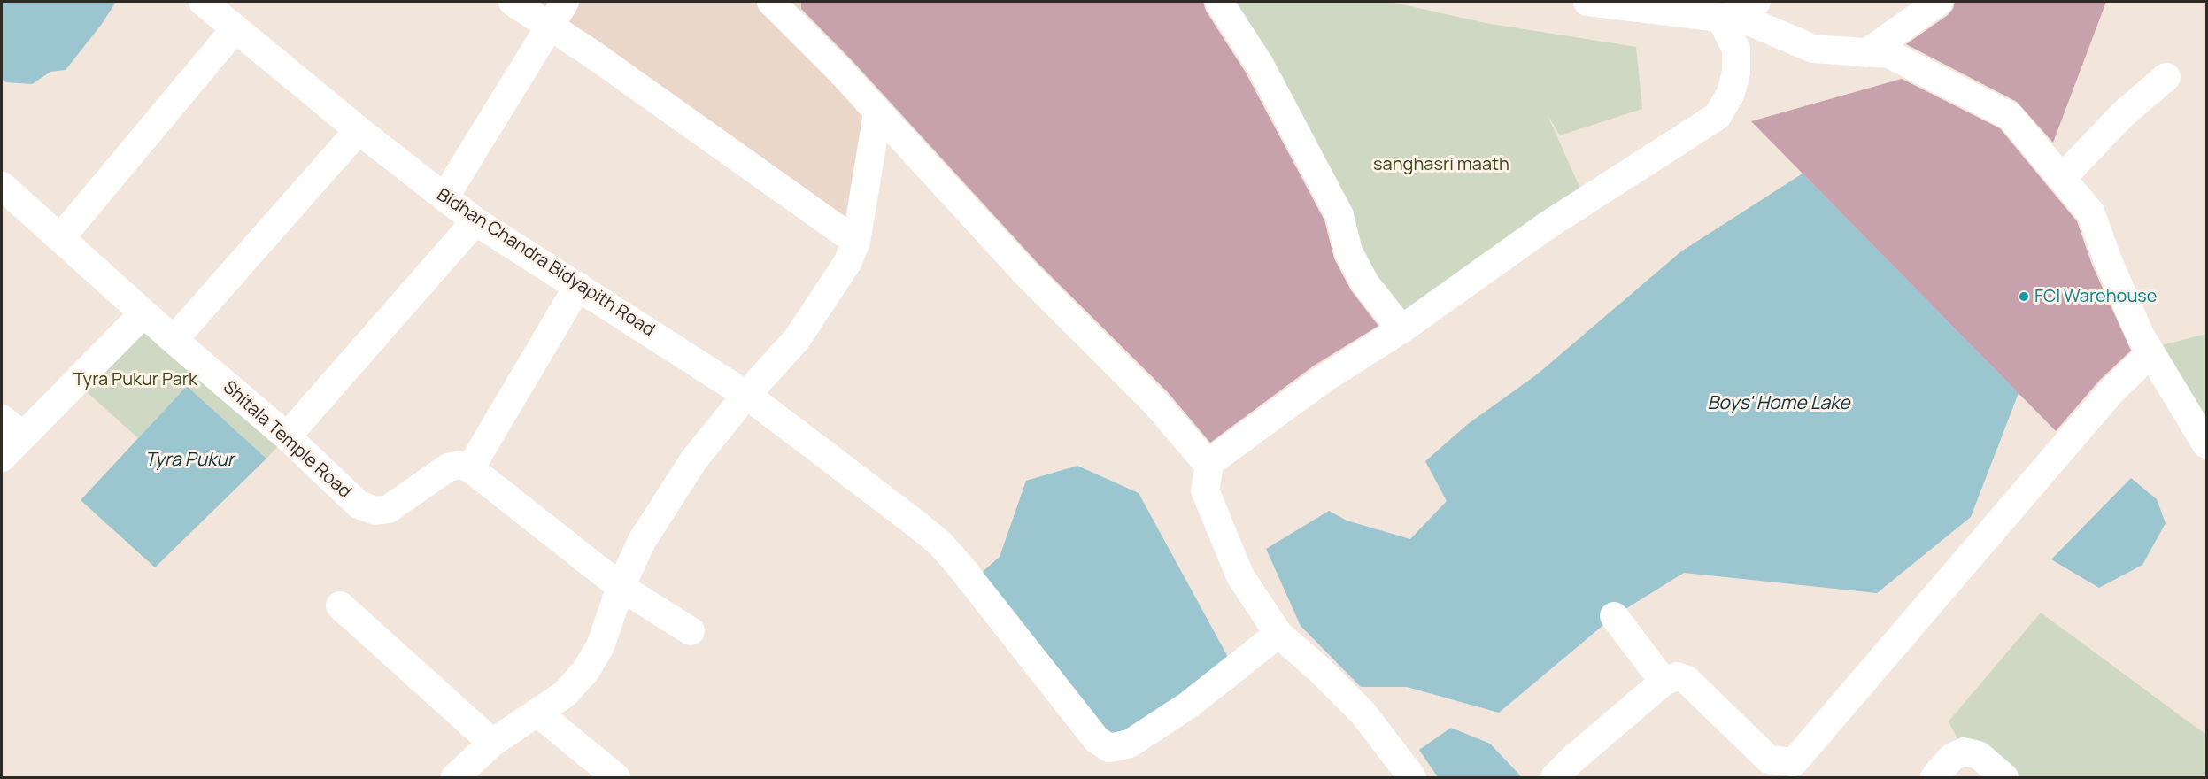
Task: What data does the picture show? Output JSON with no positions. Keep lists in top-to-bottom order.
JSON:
{
  "streets": {
    "street": ["Bidhan Chandra Bidyapith Road", "Shitala Temple Road"]
  },
  "water": ["Boys' Home Lake", "Tyra Pukur"],
  "parks": ["sanghasri maath", "Tyra Pukur Park"],
  "places": ["FCI Warehouse"]
}
